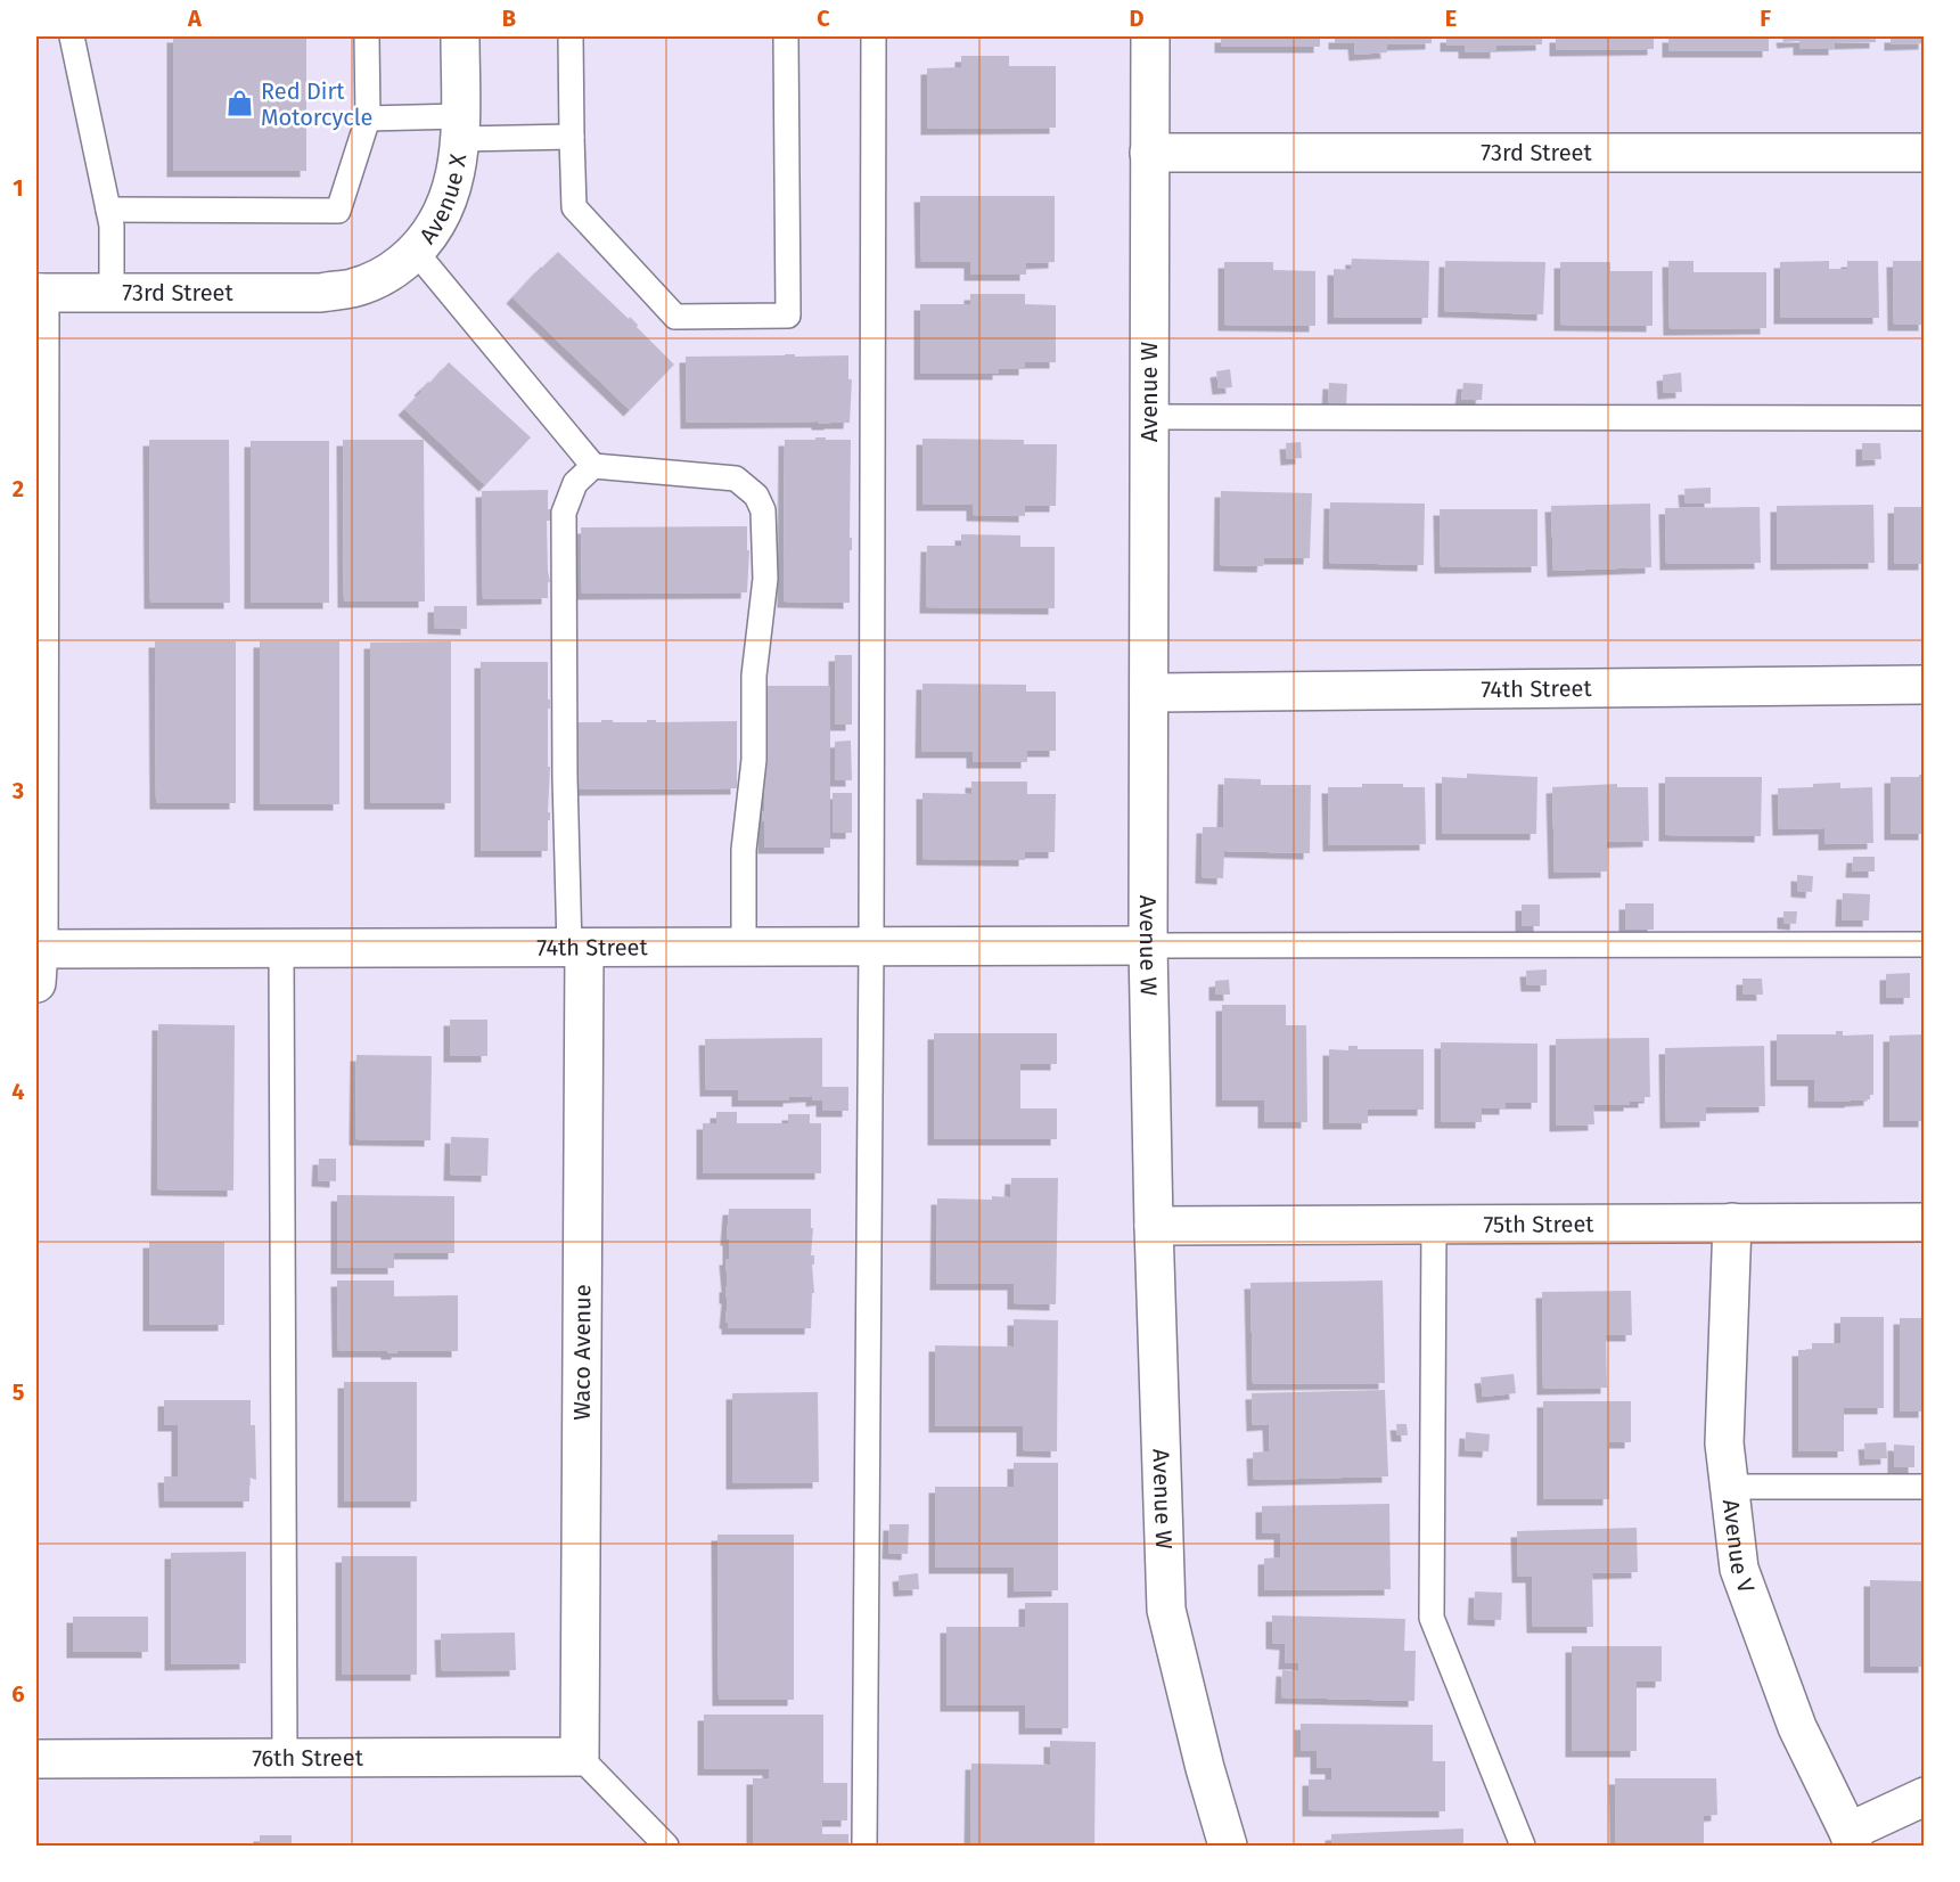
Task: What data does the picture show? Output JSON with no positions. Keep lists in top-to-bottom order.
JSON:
{
  "streets": {
    "street": [
      "73rd Street",
      "Avenue X",
      "Avenue W",
      "74th Street",
      "75th Street",
      "Waco Avenue",
      "Avenue V",
      "76th Street"
    ]
  },
  "crossings": [
    ["73rd Street", "Avenue X"],
    ["73rd Street", "Avenue W"],
    ["Avenue W", "74th Street"],
    ["Avenue W", "75th Street"],
    ["74th Street", "Waco Avenue"],
    ["75th Street", "Avenue V"],
    ["Waco Avenue", "76th Street"]
  ],
  "places": {
    "shop": ["Red Dirt Motorcycle"]
  },
  "grid": {
    "columns": [
      "A",
      "B",
      "C",
      "D",
      "E",
      "F"
    ],
    "rows": [
      "1",
      "2",
      "3",
      "4",
      "5",
      "6"
    ]
  }
}
